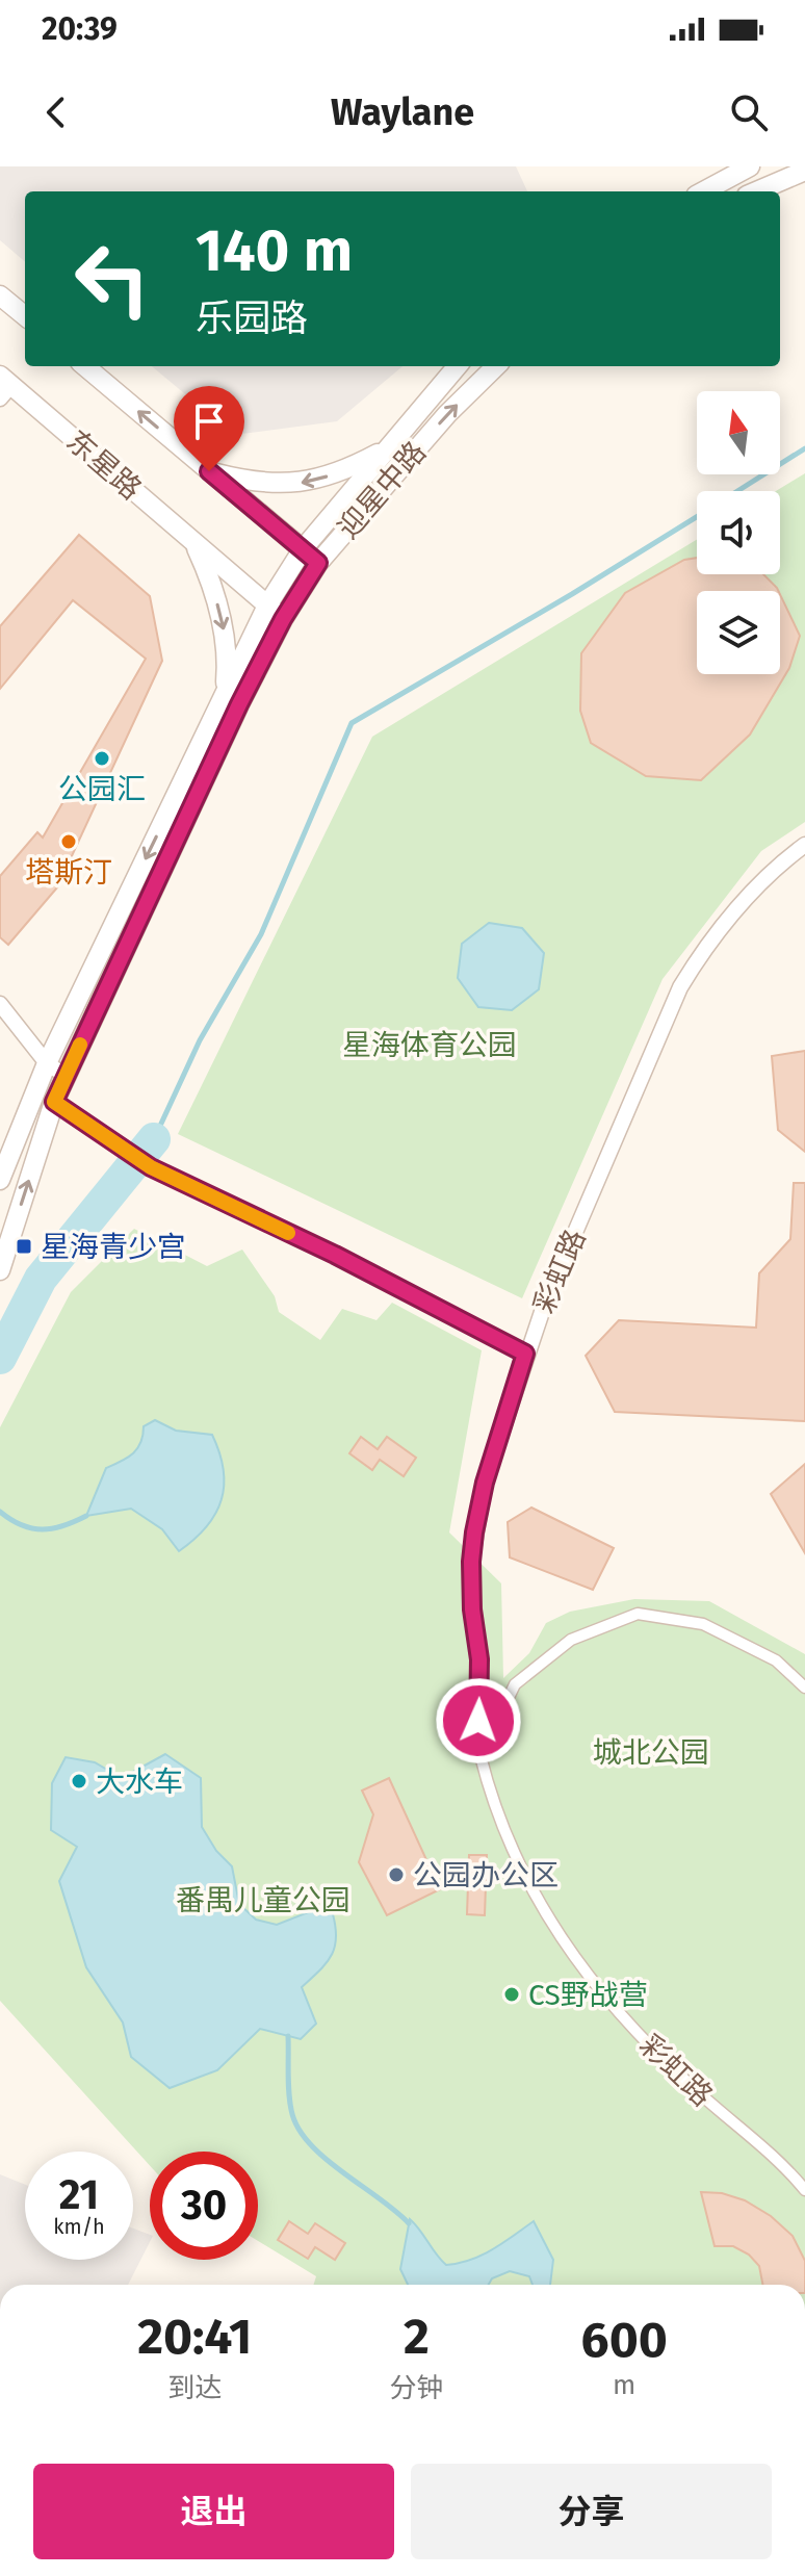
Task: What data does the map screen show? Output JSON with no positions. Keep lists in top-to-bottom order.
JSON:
{
  "streets": {
    "street": ["东星路", "迎星中路", "彩虹路"]
  },
  "crossings": [
    ["东星路", "迎星中路"]
  ],
  "parks": ["星海体育公园", "城北公园", "番禺儿童公园"],
  "places": {
    "other": [
      "公园汇",
      "塔斯汀",
      "大水车",
      "公园办公区",
      "CS野战营"
    ],
    "transit": ["星海青少宫"]
  },
  "north": "top",
  "page": {
    "status": "20:39",
    "header": "Waylane",
    "turn": ["140 m", "乐园路"],
    "speed": "21 km/h",
    "limit": "30",
    "eta": [
      "20:41",
      "到达",
      "2",
      "分钟",
      "600",
      "m"
    ],
    "buttons": ["退出", "分享"]
  }
}
